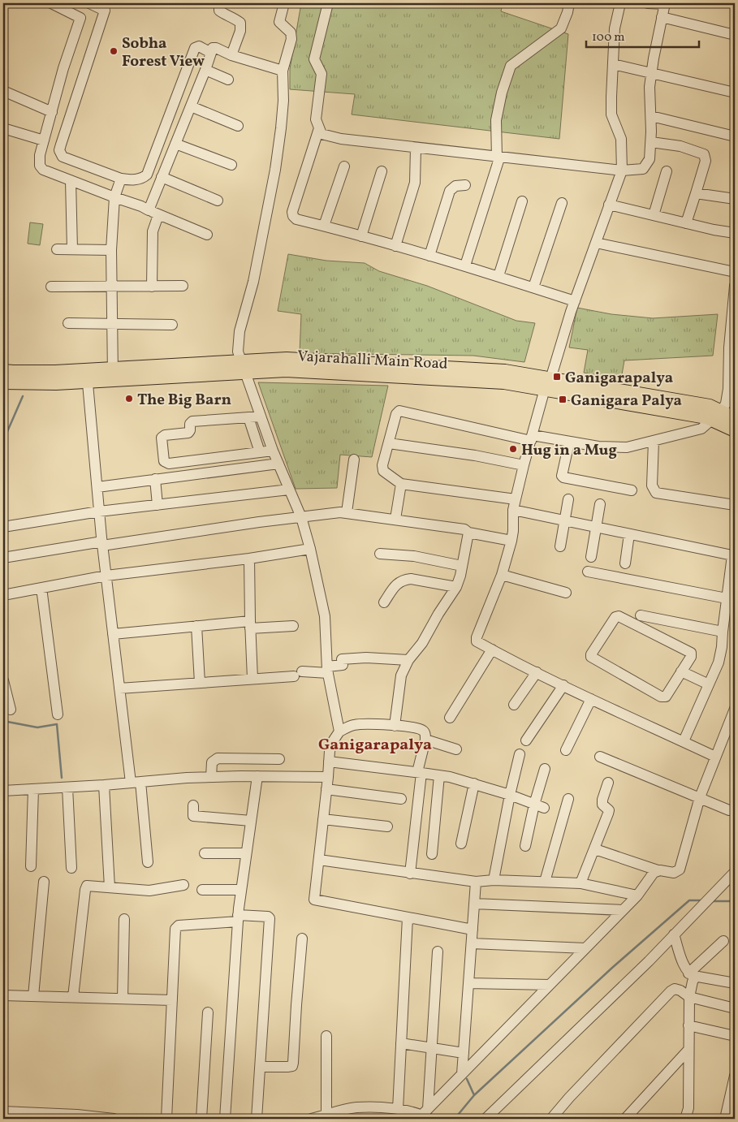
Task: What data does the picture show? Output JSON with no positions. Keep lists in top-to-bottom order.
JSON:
{
  "streets": {
    "main road": ["Vajarahalli Main Road"]
  },
  "districts": ["Ganigarapalya"],
  "places": {
    "other": ["Sobha Forest View", "The Big Barn", "Hug in a Mug"],
    "transit": ["Ganigarapalya", "Ganigara Palya"]
  },
  "scale_bar": "100 m"
}
